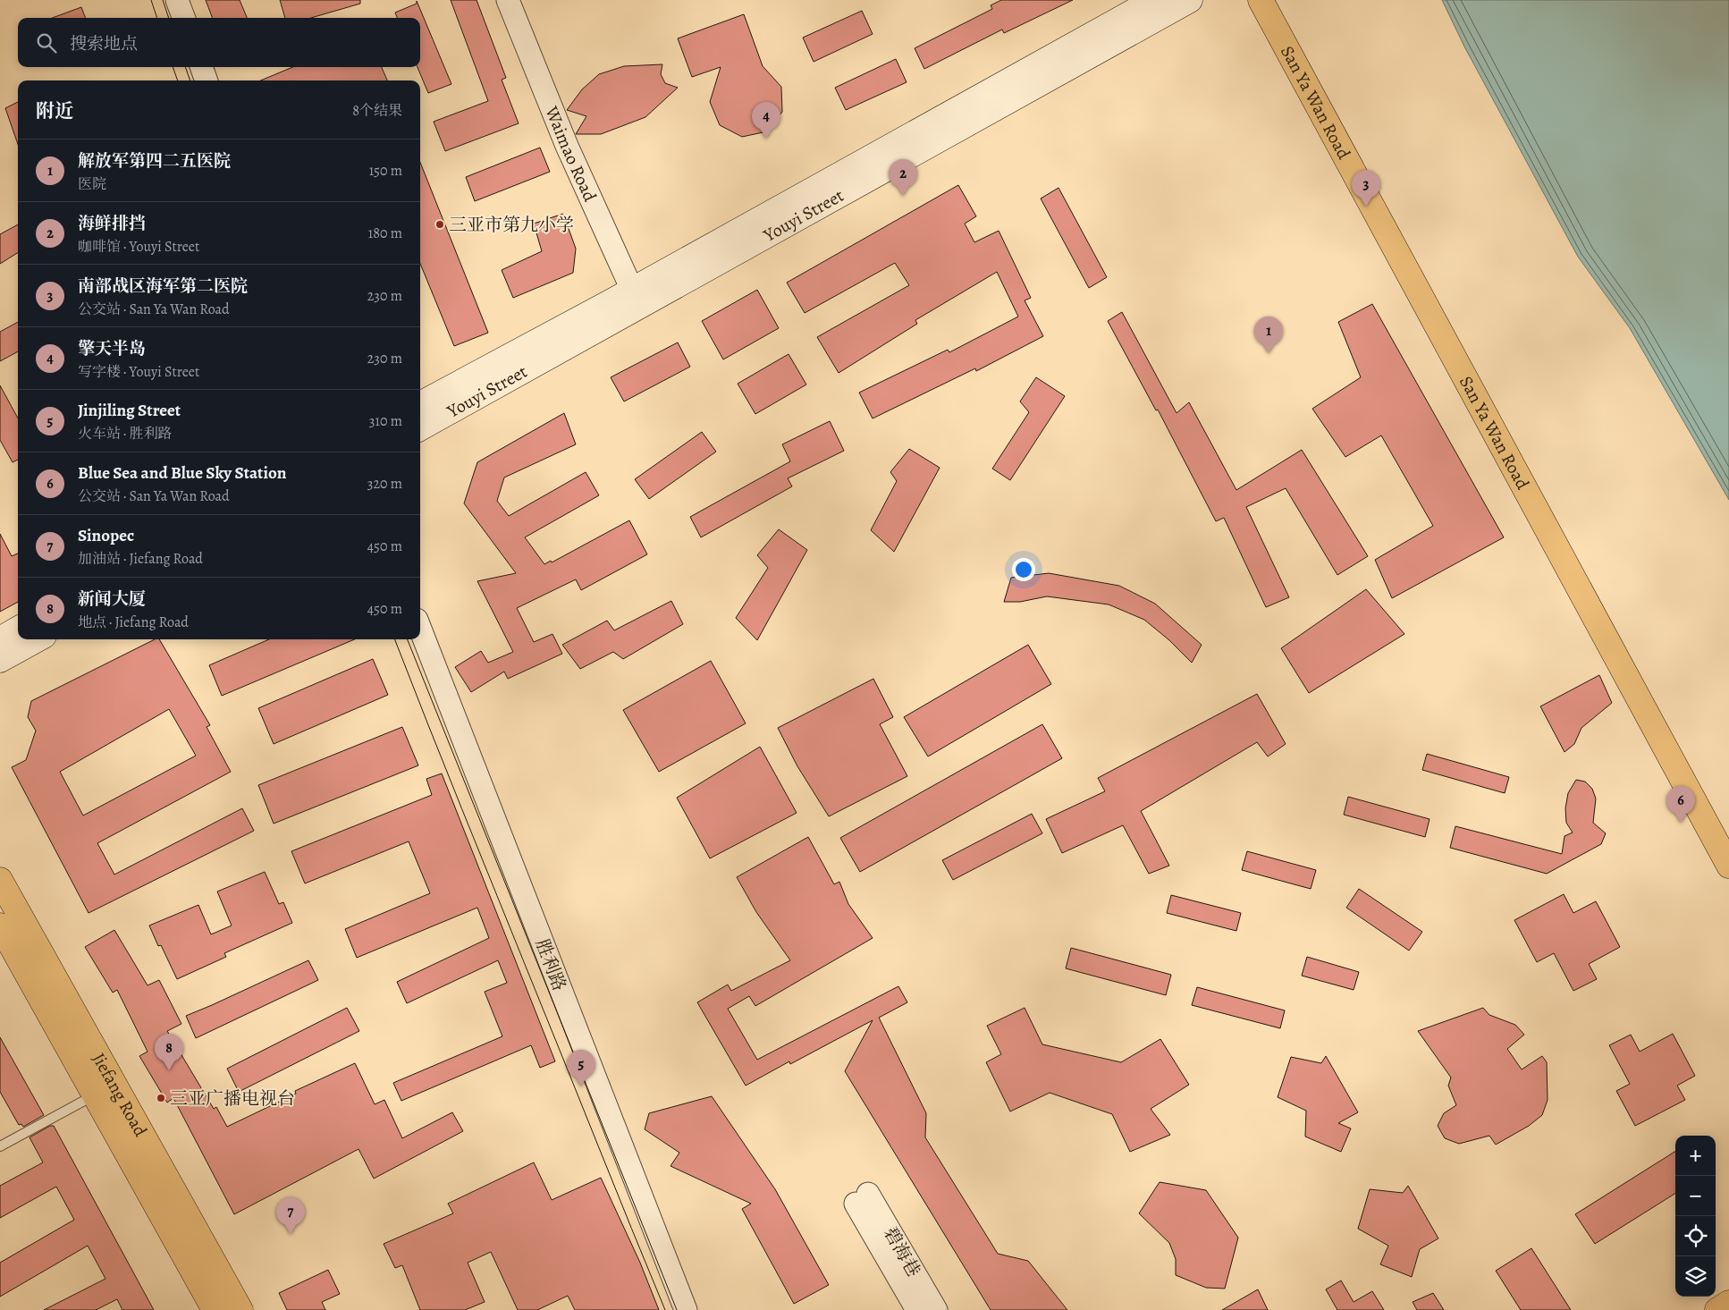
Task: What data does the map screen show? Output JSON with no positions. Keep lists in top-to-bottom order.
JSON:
{
  "streets": {
    "main road": ["San Ya Wan Road", "Youyi Street", "Jiefang Road"],
    "street": ["Waimao Road", "胜利路", "碧海巷"]
  },
  "crossings": [
    ["Waimao Road", "Youyi Street"]
  ],
  "places": ["三亚市第九小学", "三亚广播电视台"],
  "page": {
    "search": "搜索地点",
    "heading": ["附近", "8个结果"],
    "pins": [
      "4",
      "2",
      "3",
      "1",
      "6",
      "8",
      "5",
      "7"
    ],
    "list": [
      {
        "mark": "1",
        "name": "解放军第四二五医院",
        "note": "医院",
        "value": "150 m"
      },
      {
        "mark": "2",
        "name": "海鲜排挡",
        "note": "咖啡馆 · Youyi Street",
        "value": "180 m"
      },
      {
        "mark": "3",
        "name": "南部战区海军第二医院",
        "note": "公交站 · San Ya Wan Road",
        "value": "230 m"
      },
      {
        "mark": "4",
        "name": "擎天半岛",
        "note": "写字楼 · Youyi Street",
        "value": "230 m"
      },
      {
        "mark": "5",
        "name": "Jinjiling Street",
        "note": "火车站 · 胜利路",
        "value": "310 m"
      },
      {
        "mark": "6",
        "name": "Blue Sea and Blue Sky Station",
        "note": "公交站 · San Ya Wan Road",
        "value": "320 m"
      },
      {
        "mark": "7",
        "name": "Sinopec",
        "note": "加油站 · Jiefang Road",
        "value": "450 m"
      },
      {
        "mark": "8",
        "name": "新闻大厦",
        "note": "地点 · Jiefang Road",
        "value": "450 m"
      }
    ],
    "map_buttons": ["+", "−"]
  }
}
